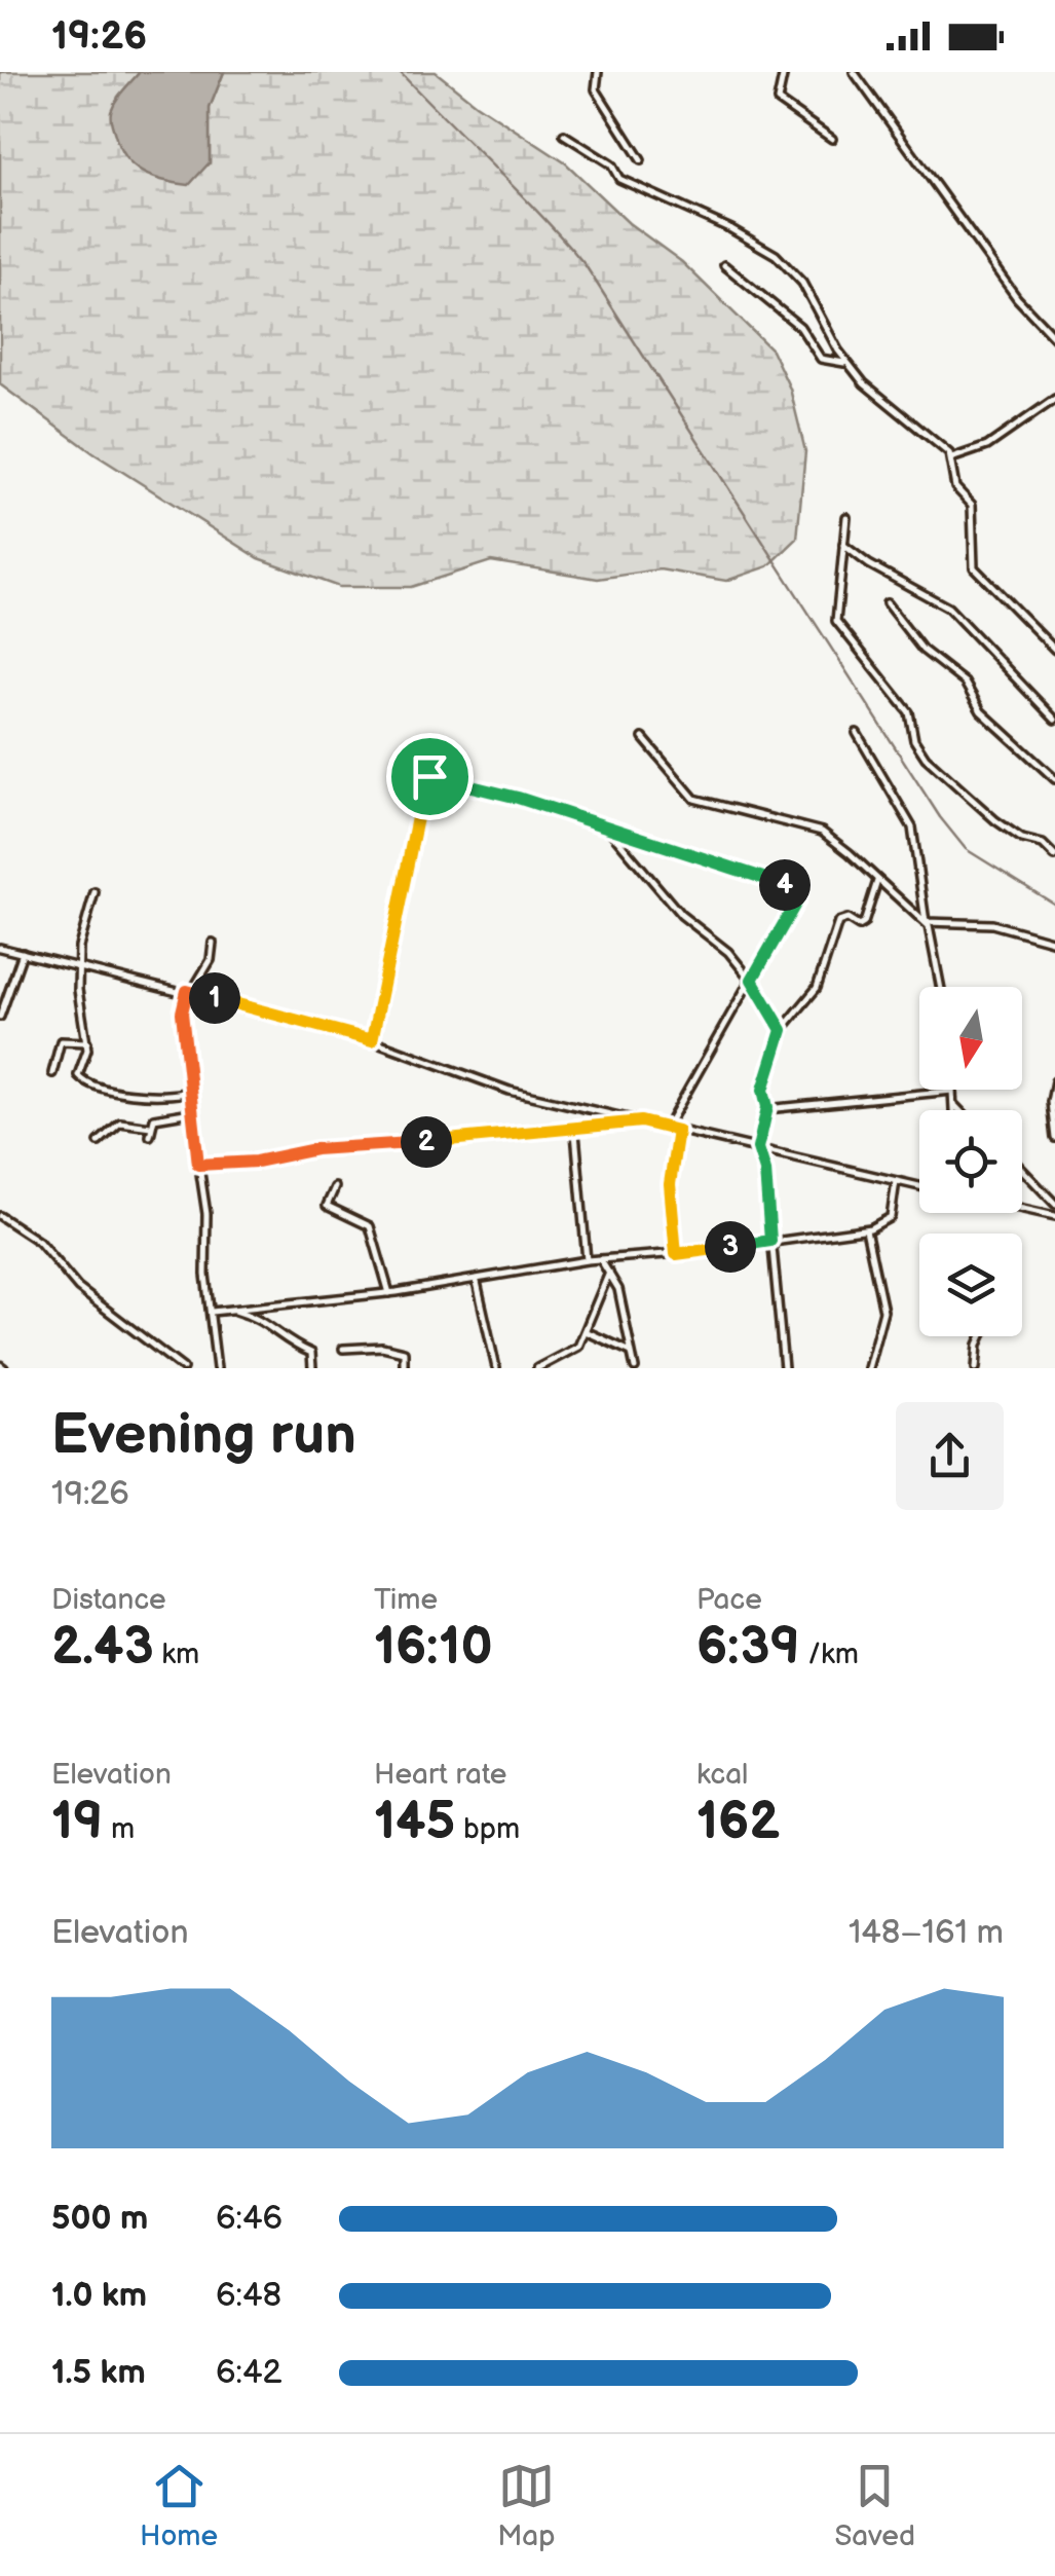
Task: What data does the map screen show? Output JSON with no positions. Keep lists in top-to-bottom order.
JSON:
{
  "north": "bottom",
  "page": {
    "status": "19:26",
    "pins": [
      "4",
      "1",
      "2",
      "3"
    ],
    "heading": ["Evening run", "19:26"],
    "stats": [
      ["Distance", "2.43 km"],
      ["Time", "16:10"],
      ["Pace", "6:39 /km"],
      ["Elevation", "19 m"],
      ["Heart rate", "145 bpm"],
      ["kcal", "162"]
    ],
    "chart": ["Elevation", "148–161 m"],
    "list": [
      {
        "name": "500 m",
        "note": "6:46"
      },
      {
        "name": "1.0 km",
        "note": "6:48"
      },
      {
        "name": "1.5 km",
        "note": "6:42"
      }
    ],
    "tabs": ["Home", "Map", "Saved"]
  }
}
